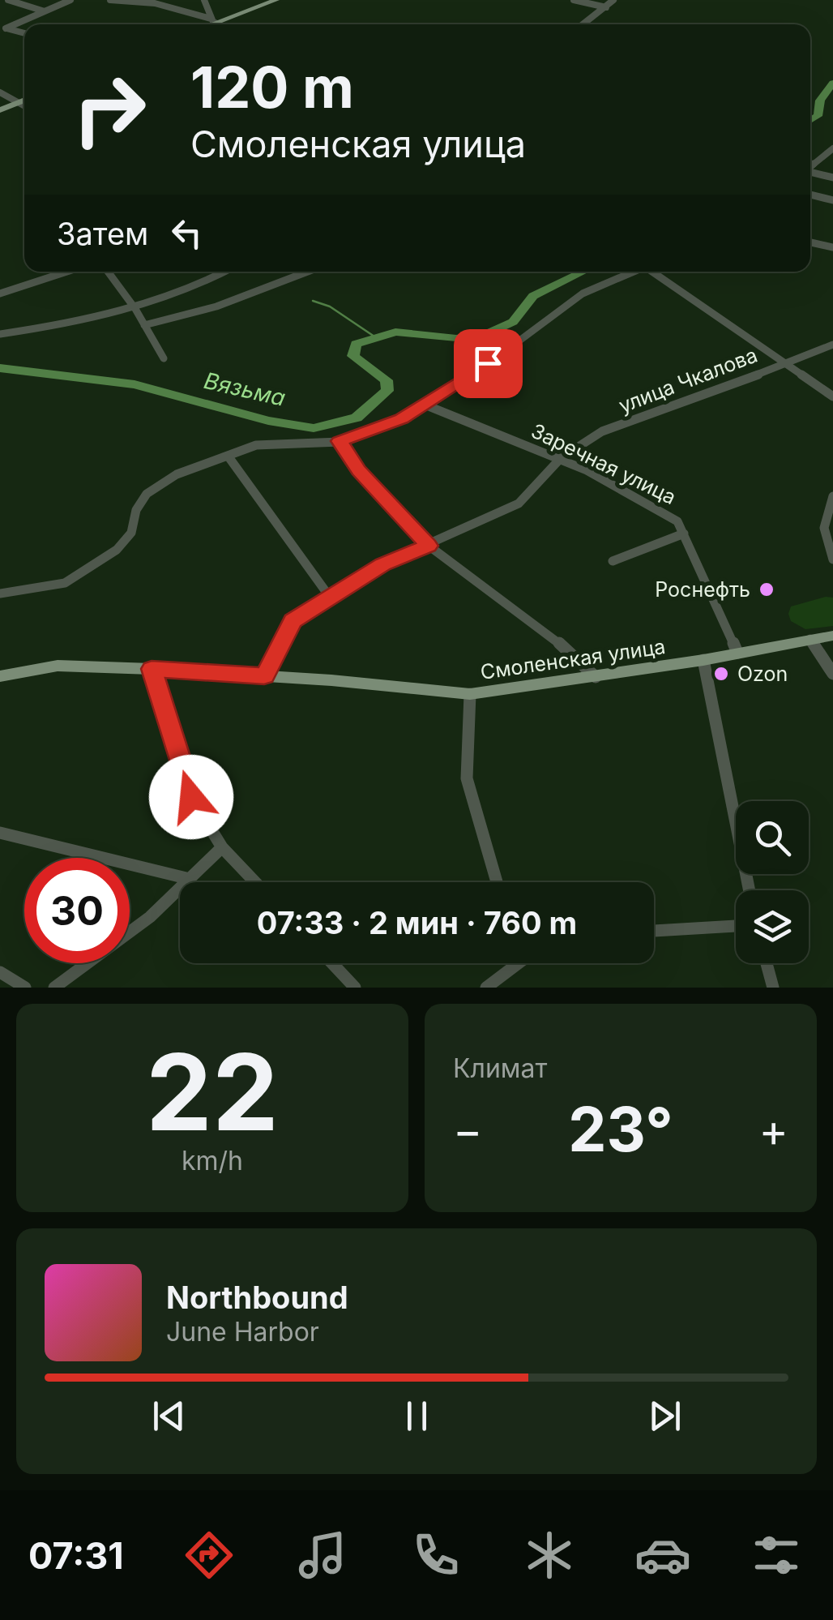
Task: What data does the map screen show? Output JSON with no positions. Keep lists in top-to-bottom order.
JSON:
{
  "streets": {
    "main road": ["Смоленская улица"],
    "street": ["улица Чкалова", "Заречная улица"]
  },
  "crossings": [
    ["улица Чкалова", "Заречная улица"],
    ["улица Чкалова", "Смоленская улица"],
    ["Заречная улица", "Смоленская улица"]
  ],
  "water": ["Вязьма"],
  "places": ["Роснефть", "Ozon"],
  "page": {
    "turn": ["120 m", "Смоленская улица"],
    "then": "Затем",
    "limit": "30",
    "trip": "07:33 · 2 мин · 760 m",
    "tile": [
      ["22", "km/h"],
      "Климат"
    ],
    "heat": ["−", "23°", "+"],
    "song": ["Northbound", "June Harbor"],
    "tabs": "07:31"
  }
}
